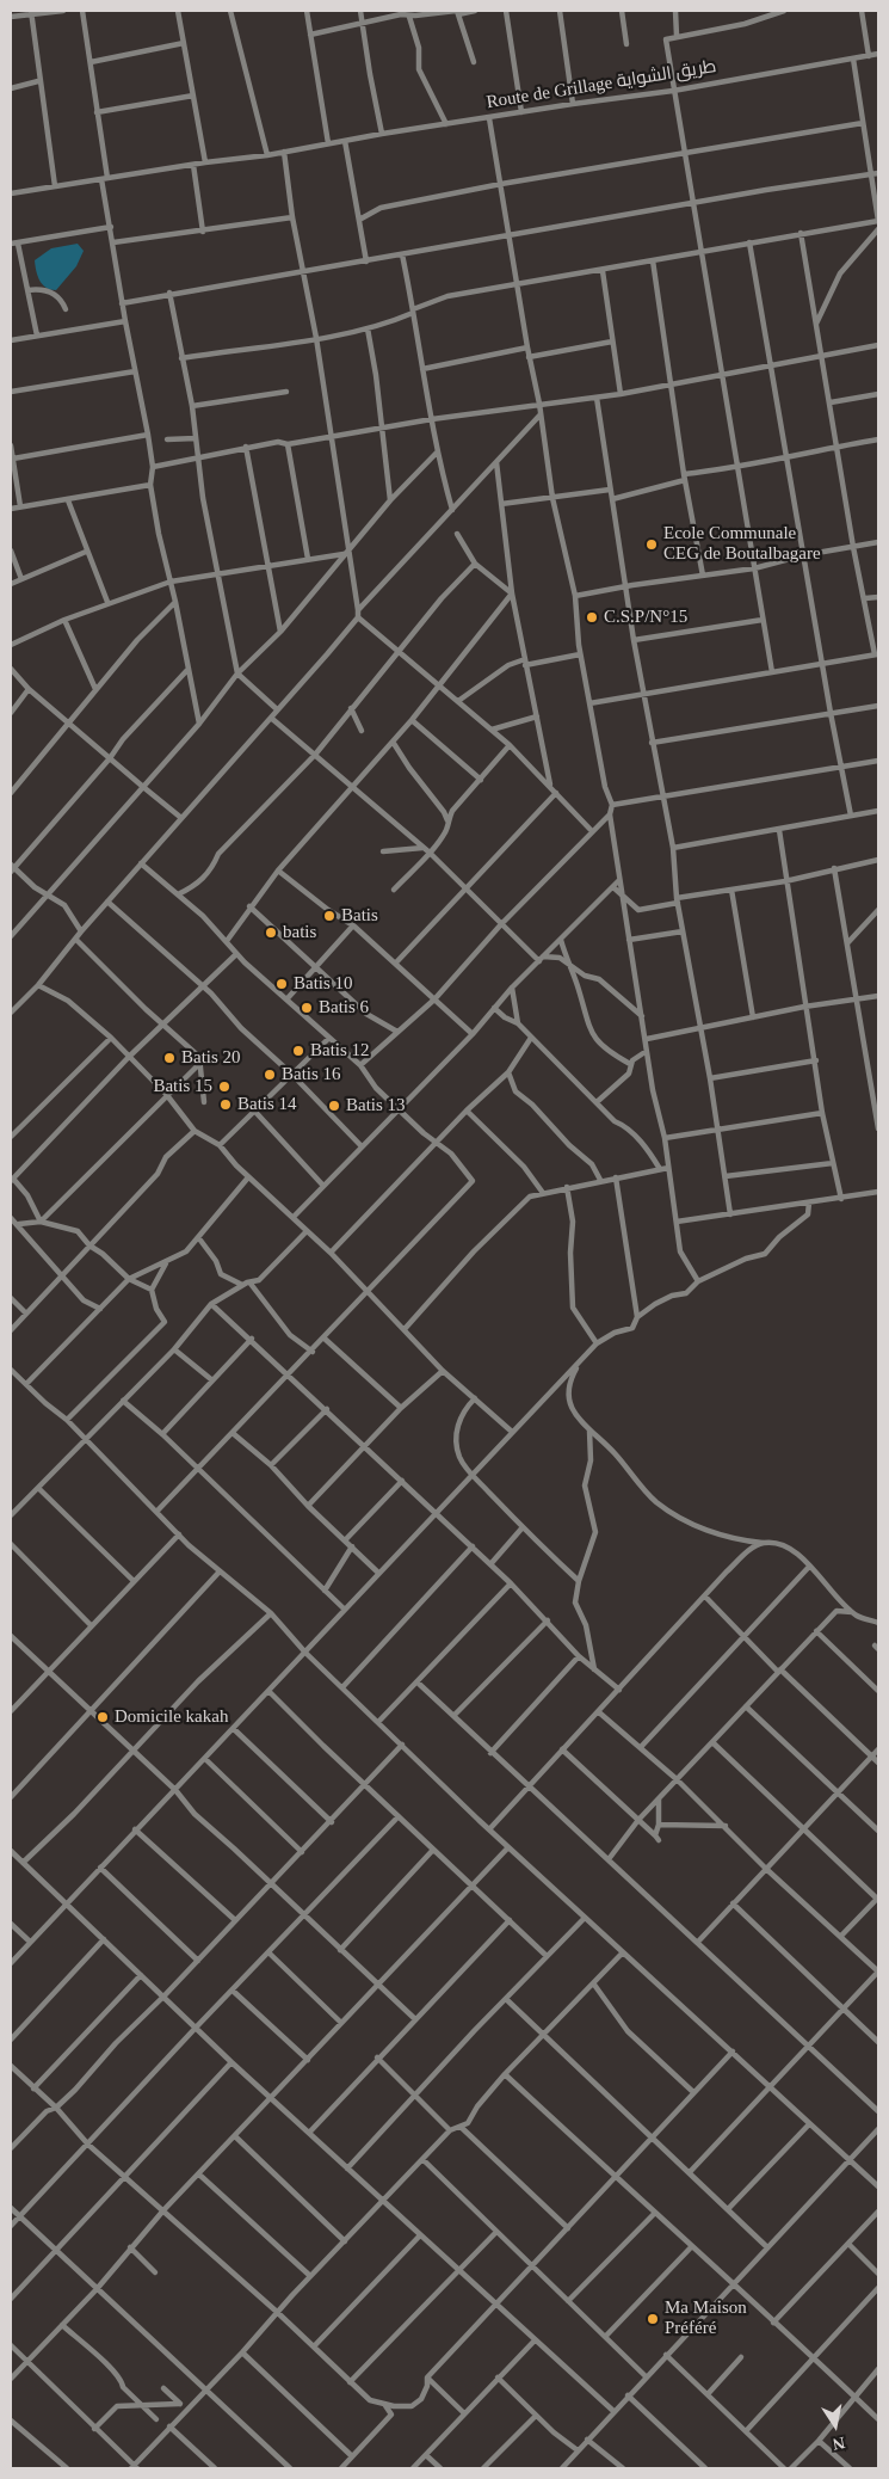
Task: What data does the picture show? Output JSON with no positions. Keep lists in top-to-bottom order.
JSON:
{
  "streets": {
    "street": ["Route de Grillage طريق الشواية"]
  },
  "places": [
    "Ecole Communale CEG de Boutalbagare",
    "C.S.P/N°15",
    "Batis",
    "batis",
    "Batis 10",
    "Batis 6",
    "Batis 12",
    "Batis 20",
    "Batis 16",
    "Batis 15",
    "Batis 14",
    "Batis 13",
    "Domicile kakah",
    "Ma Maison Préféré"
  ],
  "north": "bottom"
}
